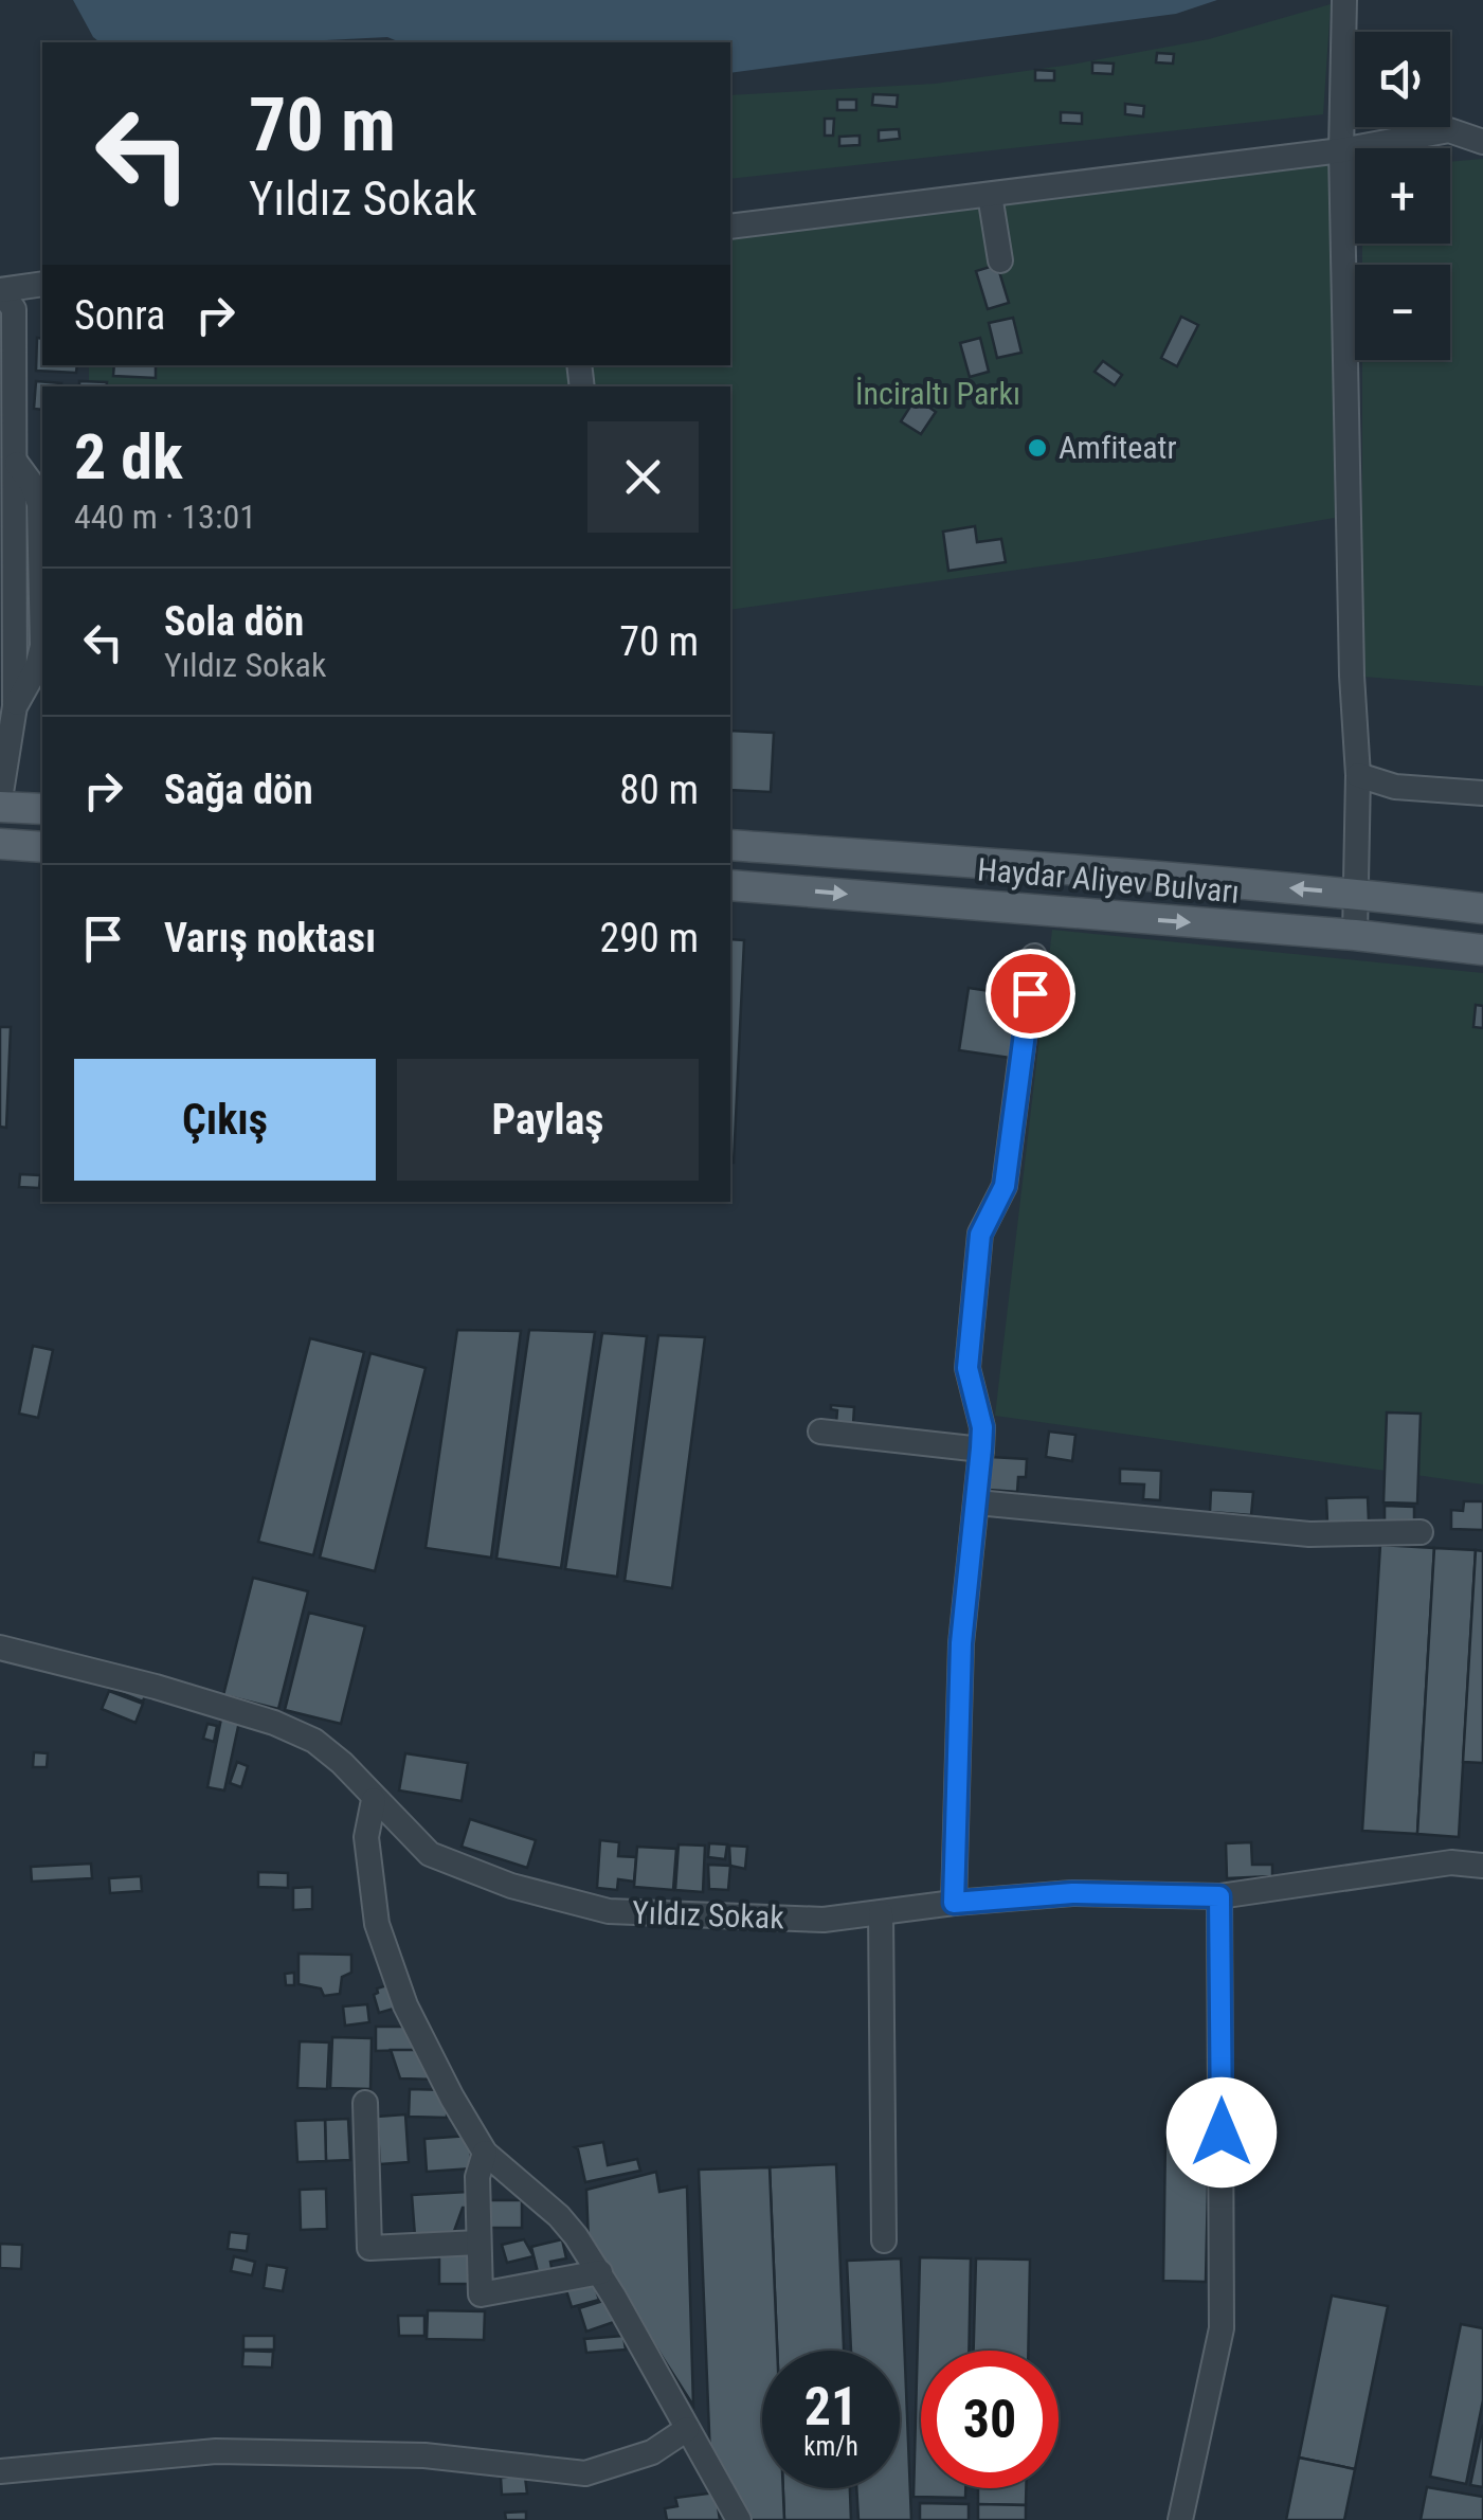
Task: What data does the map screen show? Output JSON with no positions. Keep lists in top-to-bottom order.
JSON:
{
  "streets": {
    "main road": ["Haydar Aliyev Bulvarı"],
    "street": ["Yıldız Sokak"]
  },
  "parks": ["İnciraltı Parkı"],
  "places": ["Amfiteatr"],
  "page": {
    "map_buttons": ["+", "−"],
    "turn": ["70 m", "Yıldız Sokak"],
    "then": "Sonra",
    "heading": ["2 dk", "440 m · 13:01"],
    "list": [
      {
        "name": "Sola dön",
        "note": "Yıldız Sokak",
        "value": "70 m"
      },
      {
        "name": "Sağa dön",
        "value": "80 m"
      },
      {
        "name": "Varış noktası",
        "value": "290 m"
      }
    ],
    "buttons": ["Çıkış", "Paylaş"],
    "speed": "21 km/h",
    "limit": "30"
  }
}
